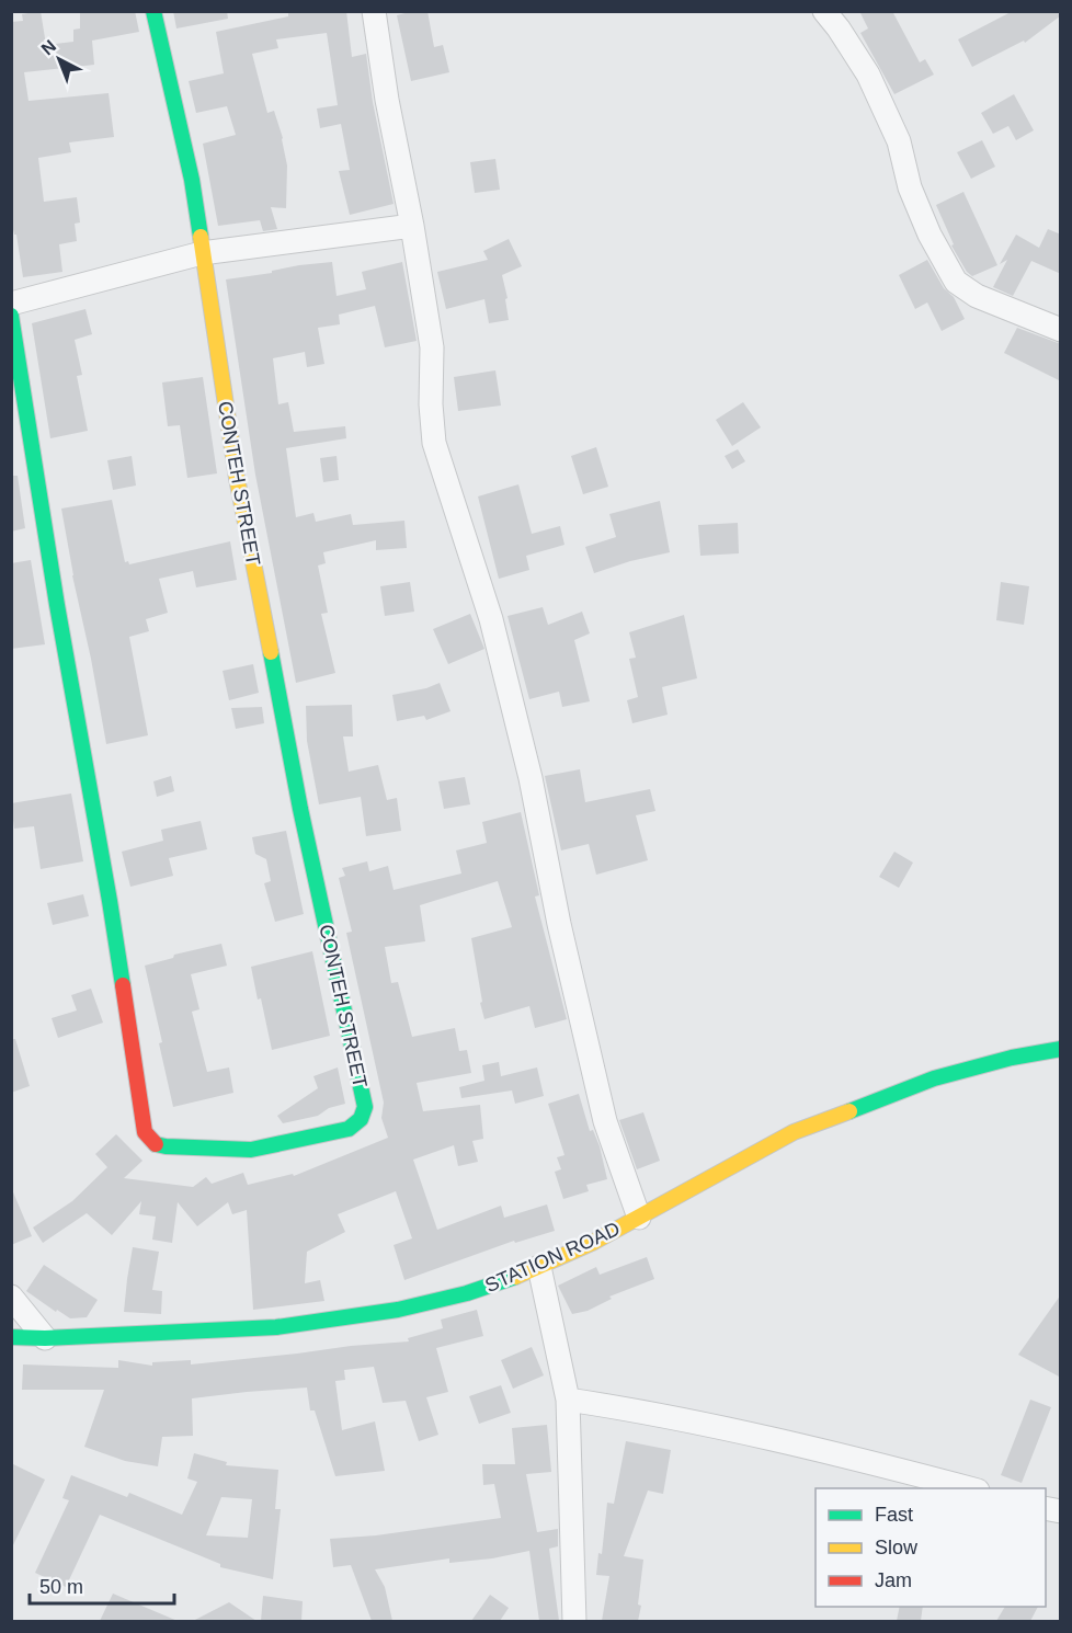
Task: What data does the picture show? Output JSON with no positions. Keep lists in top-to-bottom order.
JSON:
{
  "streets": {
    "street": ["CONTEH STREET", "STATION ROAD"]
  },
  "legend": ["Fast", "Slow", "Jam"],
  "scale_bar": "50 m",
  "north": "top left"
}
